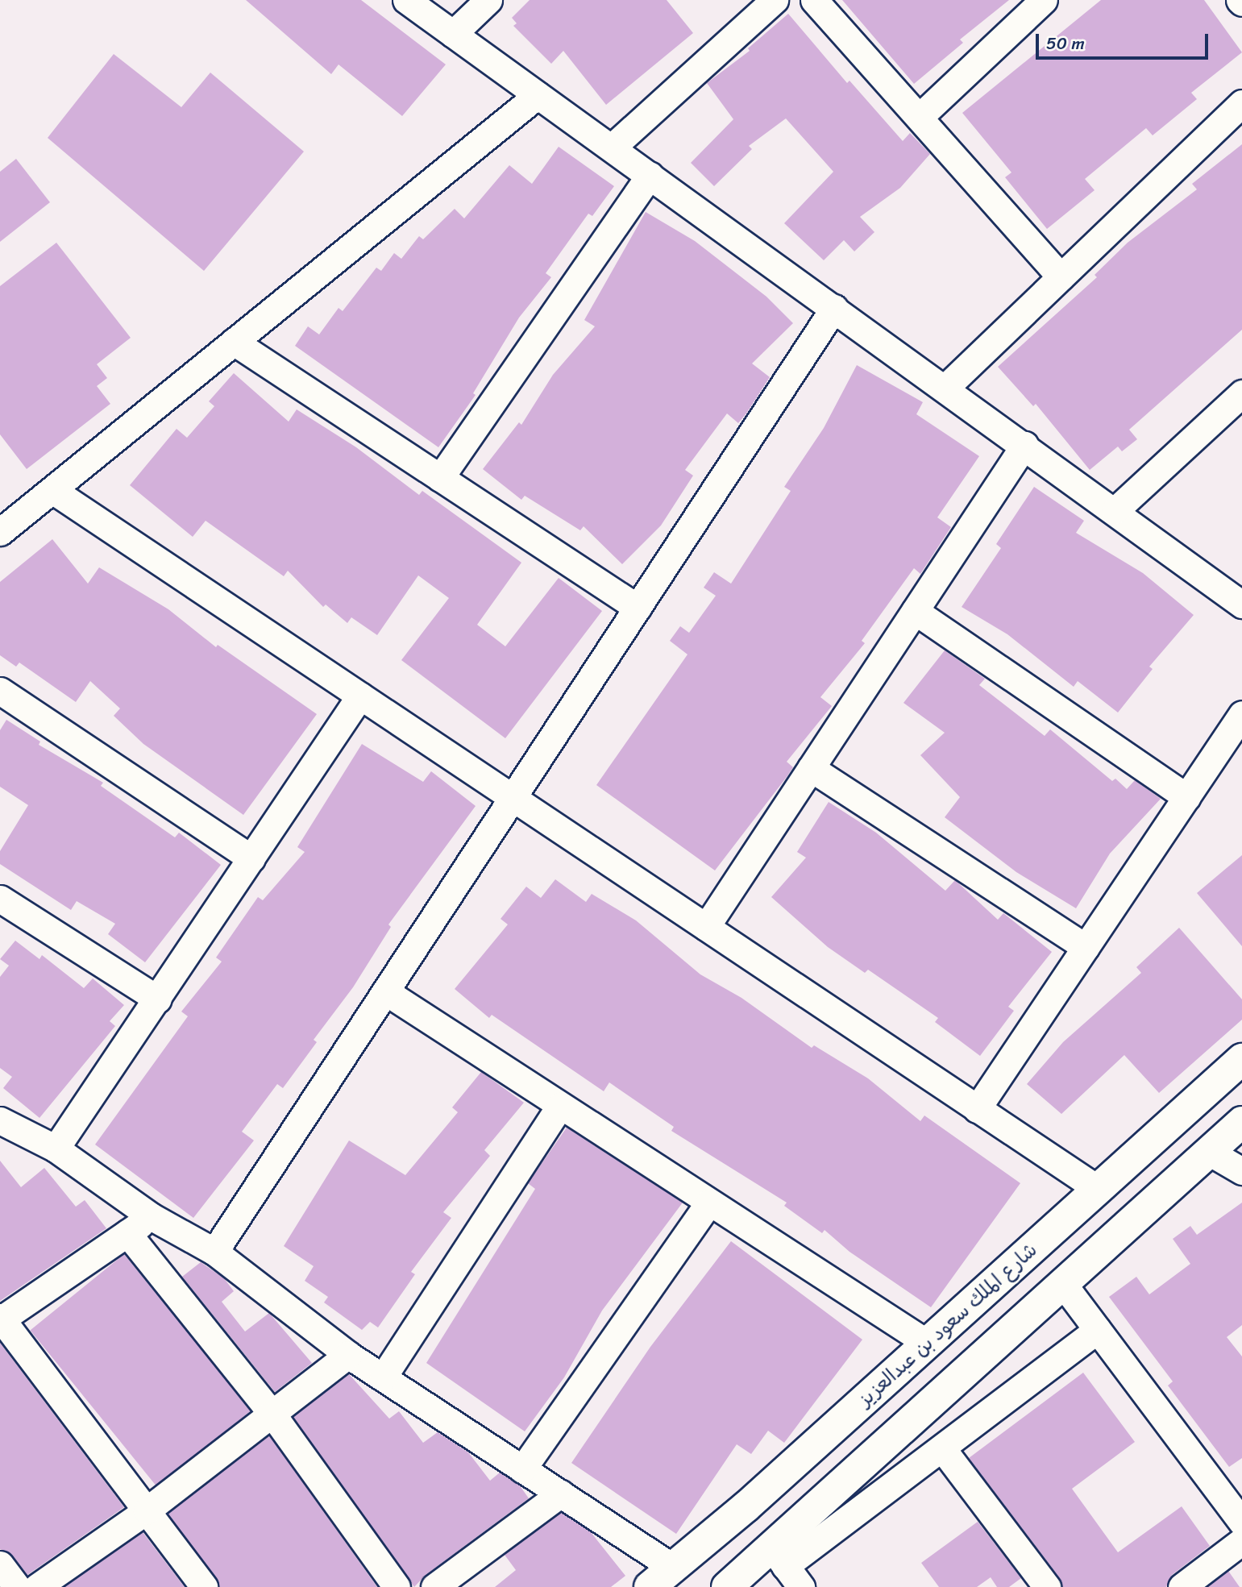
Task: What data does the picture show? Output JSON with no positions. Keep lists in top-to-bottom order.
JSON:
{
  "streets": {
    "main road": ["شارع الملك سعود بن عبدالعزيز"]
  },
  "scale_bar": "50 m"
}
